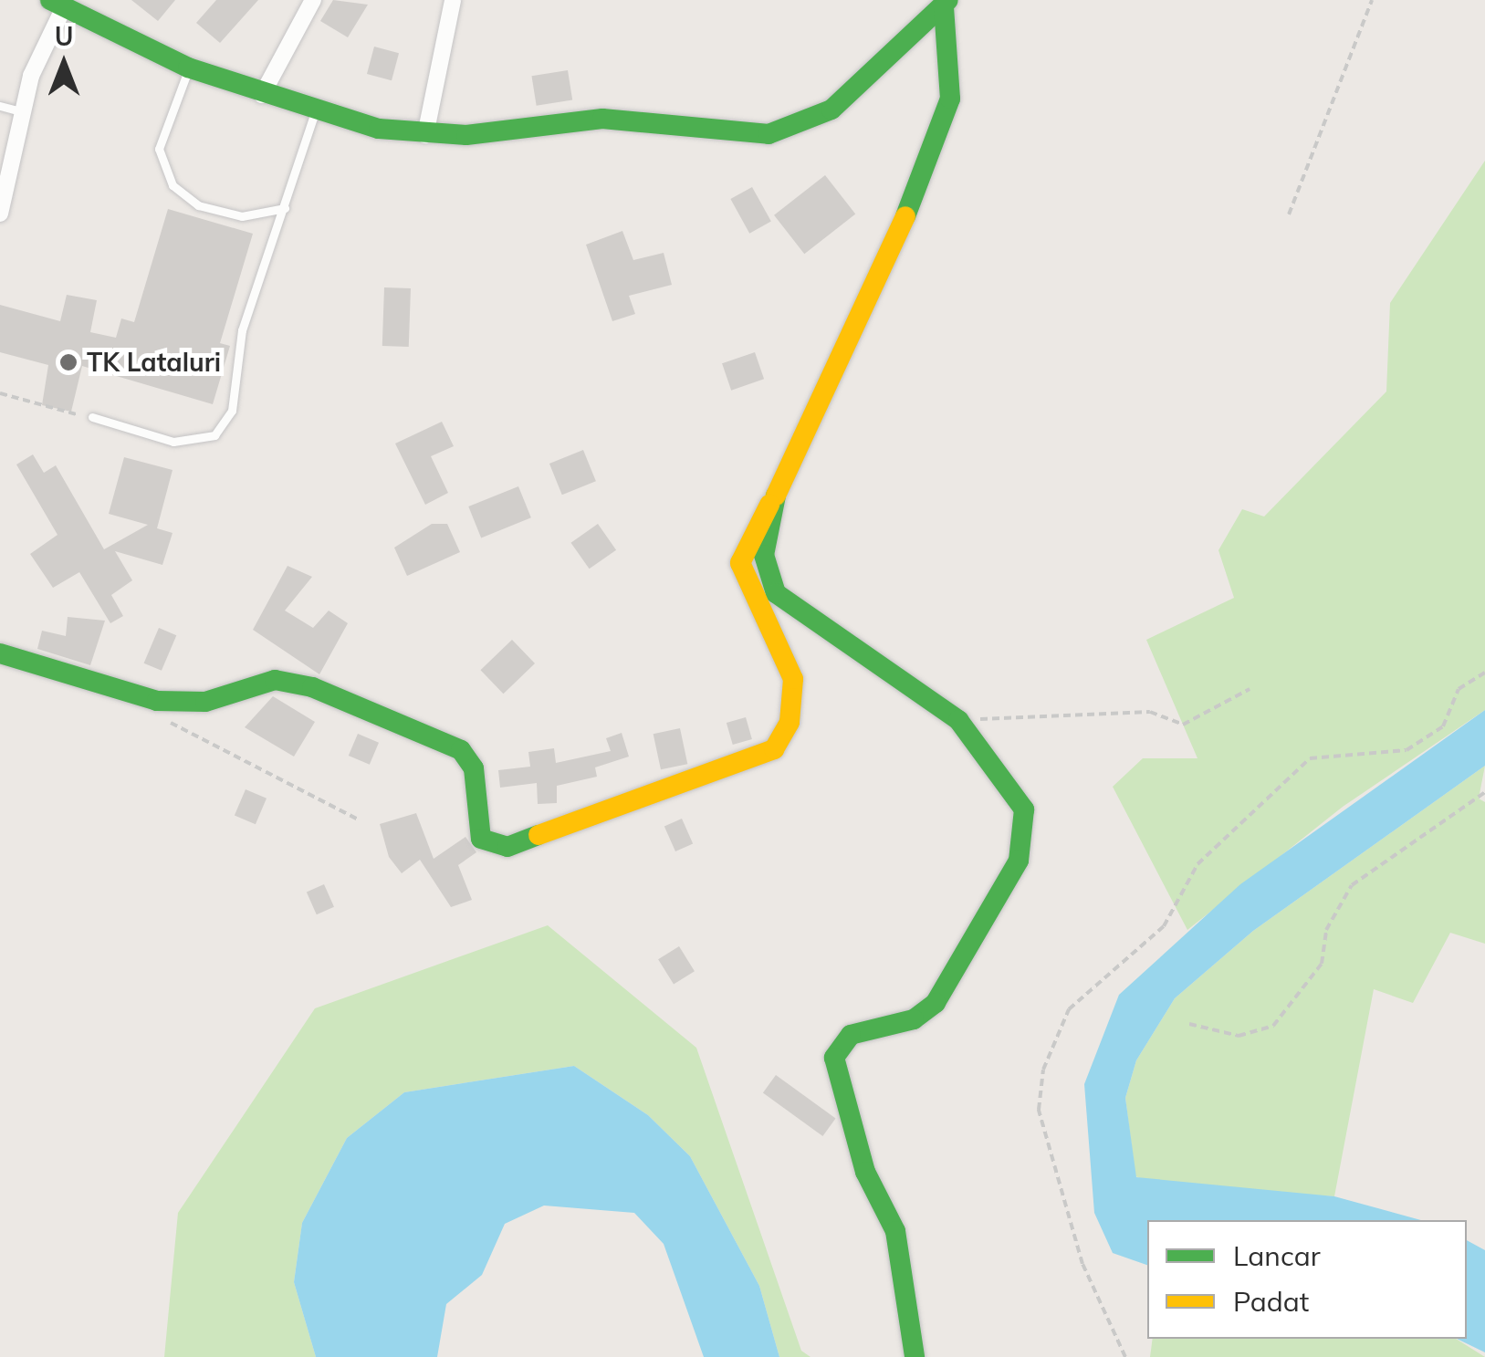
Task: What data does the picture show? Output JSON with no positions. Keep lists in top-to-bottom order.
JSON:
{
  "places": ["TK Lataluri"],
  "legend": ["Lancar", "Padat"],
  "north": "top"
}
